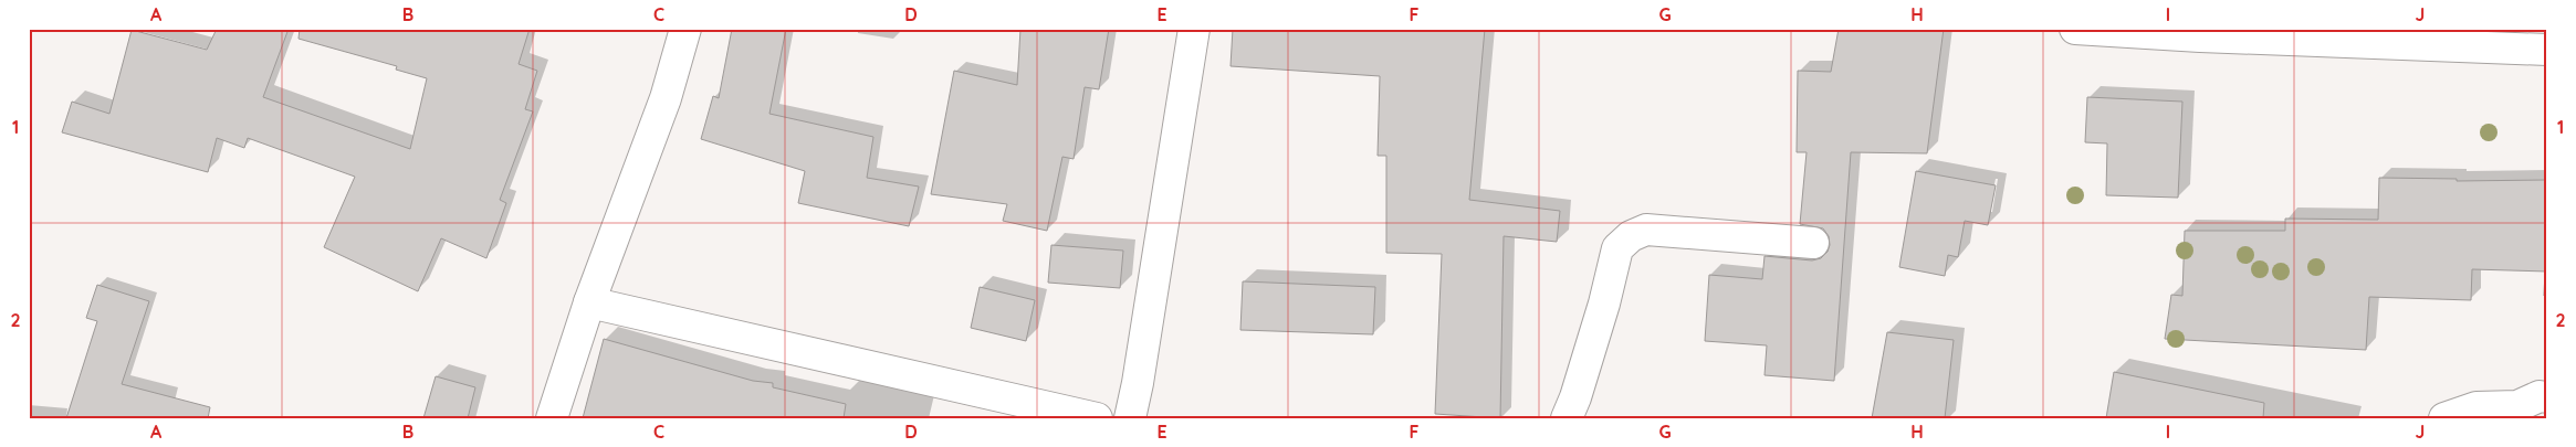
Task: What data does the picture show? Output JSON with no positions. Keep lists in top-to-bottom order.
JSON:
{
  "grid": {
    "columns": [
      "A",
      "B",
      "C",
      "D",
      "E",
      "F",
      "G",
      "H",
      "I",
      "J"
    ],
    "rows": ["1", "2"]
  }
}
